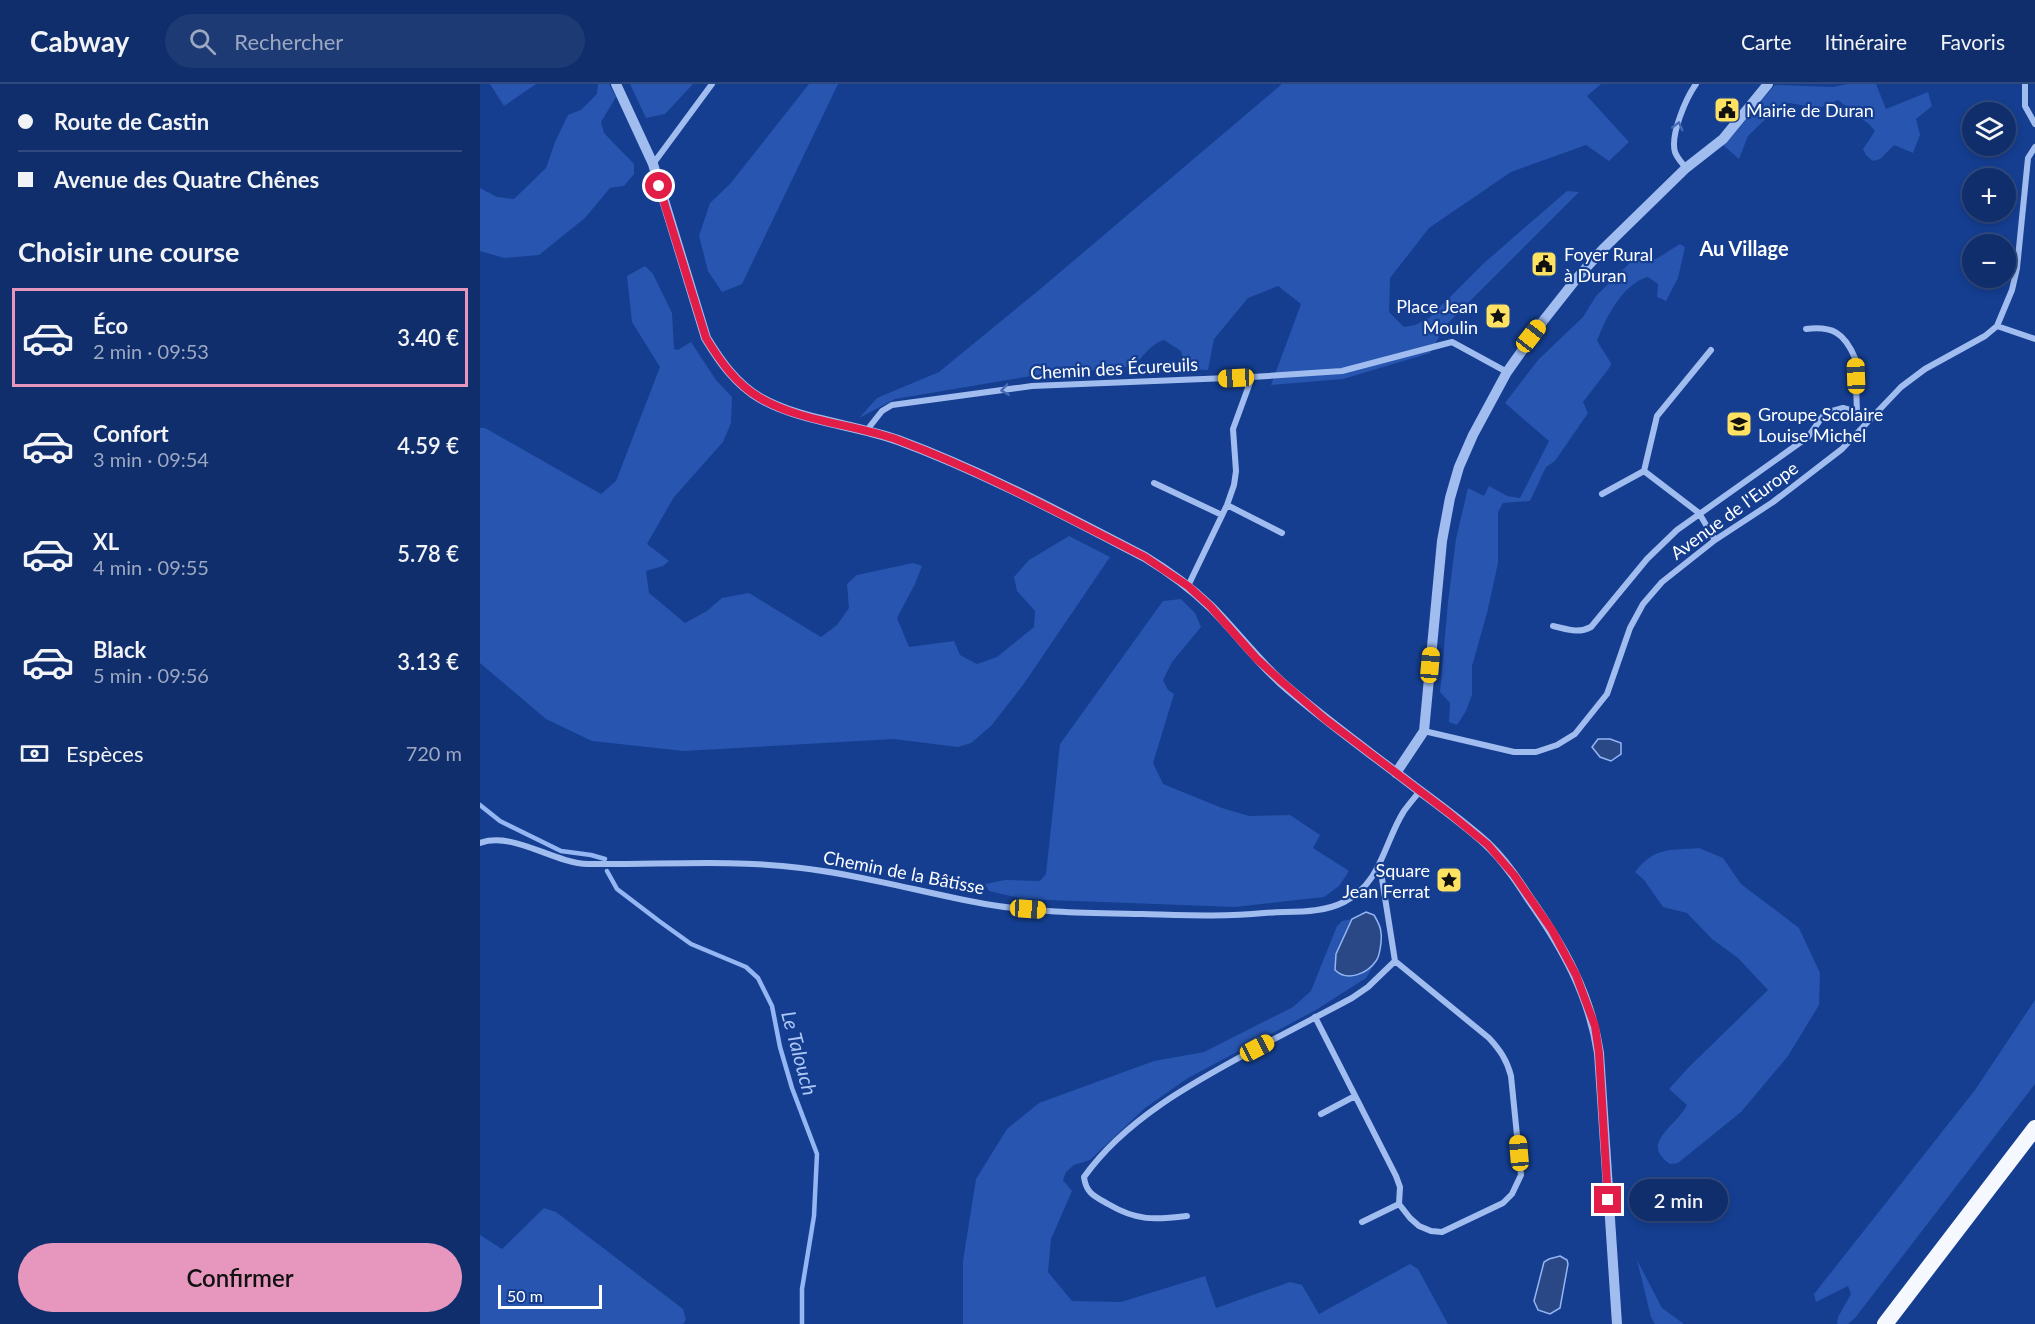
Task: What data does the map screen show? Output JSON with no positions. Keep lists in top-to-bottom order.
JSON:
{
  "streets": {
    "street": ["Chemin des Écureuils", "Avenue de l'Europe", "Chemin de la Bâtisse"]
  },
  "one_way": ["Chemin des Écureuils"],
  "districts": ["Au Village"],
  "water": ["Le Talouch"],
  "places": {
    "public building": ["Mairie de Duran", "Foyer Rural à Duran"],
    "place": ["Place Jean Moulin", "Square Jean Ferrat"],
    "school or university": ["Groupe Scolaire Louise Michel"]
  },
  "scale_bar": "50 m",
  "page": {
    "header": "Cabway",
    "search": "Rechercher",
    "nav": ["Carte", "Itinéraire", "Favoris"],
    "banner": ["Route de Castin", "Avenue des Quatre Chênes"],
    "map_buttons": ["+", "−"],
    "heading": "Choisir une course",
    "list": [
      {
        "name": "Éco",
        "note": "2 min · 09:53",
        "value": "3.40 €"
      },
      {
        "name": "Confort",
        "note": "3 min · 09:54",
        "value": "4.59 €"
      },
      {
        "name": "XL",
        "note": "4 min · 09:55",
        "value": "5.78 €"
      },
      {
        "name": "Black",
        "note": "5 min · 09:56",
        "value": "3.13 €"
      }
    ],
    "pay": ["Espèces", "720 m"],
    "bubble": "2 min",
    "buttons": "Confirmer",
    "scale": "50 m"
  }
}
